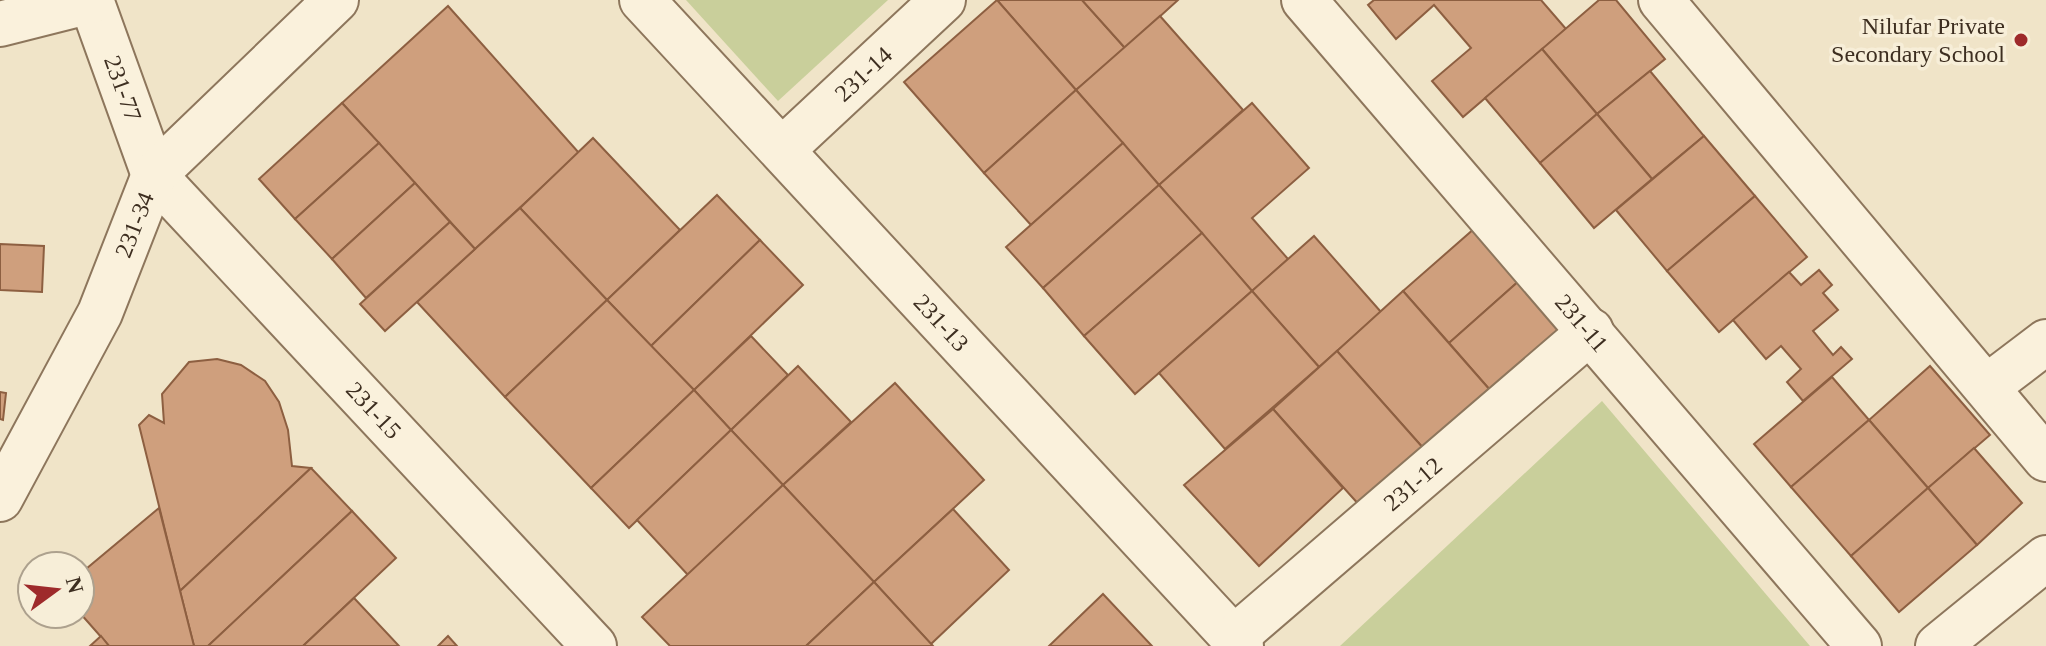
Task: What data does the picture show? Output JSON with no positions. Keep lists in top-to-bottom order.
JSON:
{
  "streets": {
    "street": [
      "231-14",
      "231-77",
      "231-34",
      "231-13",
      "231-11",
      "231-15",
      "231-12"
    ]
  },
  "crossings": [
    ["231-14", "231-13"],
    ["231-77", "231-34"],
    ["231-77", "231-15"],
    ["231-34", "231-15"],
    ["231-13", "231-12"],
    ["231-11", "231-12"]
  ],
  "places": ["Nilufar Private Secondary School"],
  "north": "right"
}
